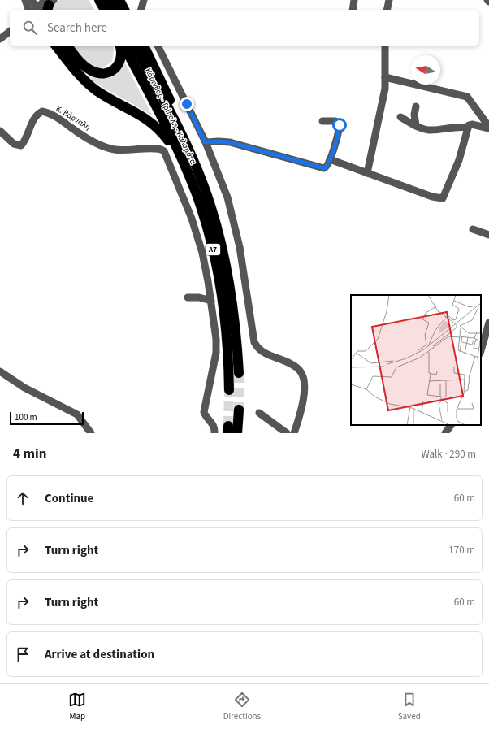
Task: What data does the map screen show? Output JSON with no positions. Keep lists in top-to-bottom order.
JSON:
{
  "streets": {
    "highway": ["Κόρινθος - Τρίπολη - Καλαμάτα", "Α7"],
    "street": ["Κ. Βάρναλη"]
  },
  "scale_bar": "100 m",
  "north": "left",
  "page": {
    "search": "Search here",
    "scale": "100 m",
    "heading": ["4 min", "Walk · 290 m"],
    "list": [
      ["Continue", "60 m"],
      ["Turn right", "170 m"],
      ["Turn right", "60 m"],
      "Arrive at destination"
    ],
    "nav": ["Map", "Directions", "Saved"]
  }
}
